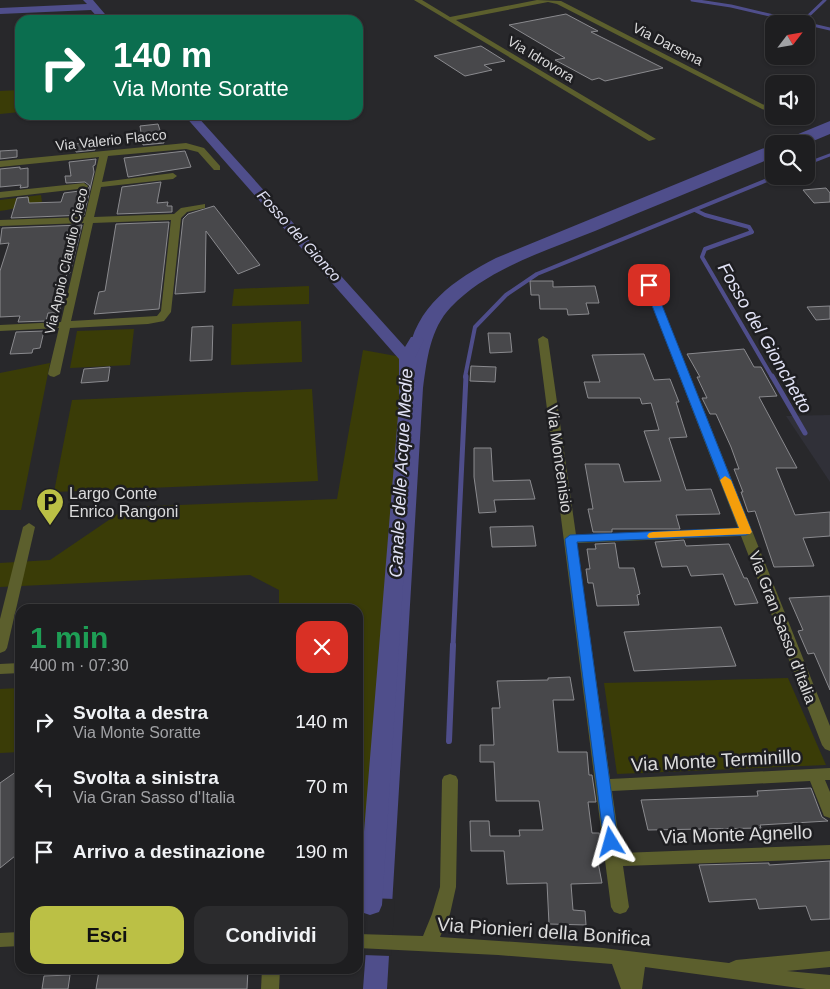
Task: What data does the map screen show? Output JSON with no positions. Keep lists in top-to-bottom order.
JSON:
{
  "streets": {
    "street": [
      "Via Darsena",
      "Via Idrovora",
      "Via Valerio Flacco",
      "Via Appio Claudio Cieco",
      "Via Moncenisio",
      "Via Gran Sasso d'Italia",
      "Via Monte Terminillo",
      "Via Monte Agnello",
      "Via Pionieri della Bonifica"
    ]
  },
  "crossings": [
    ["Via Darsena", "Via Idrovora"],
    ["Via Valerio Flacco", "Via Appio Claudio Cieco"],
    ["Via Moncenisio", "Via Monte Terminillo"],
    ["Via Moncenisio", "Via Monte Agnello"]
  ],
  "water": ["Fosso del Gionco", "Fosso del Gionchetto", "Canale delle Acque Medie"],
  "places": {
    "parking": ["Largo Conte Enrico Rangoni"]
  },
  "north": "top right",
  "page": {
    "turn": ["140 m", "Via Monte Soratte"],
    "heading": ["1 min", "400 m · 07:30"],
    "list": [
      {
        "name": "Svolta a destra",
        "note": "Via Monte Soratte",
        "value": "140 m"
      },
      {
        "name": "Svolta a sinistra",
        "note": "Via Gran Sasso d'Italia",
        "value": "70 m"
      },
      {
        "name": "Arrivo a destinazione",
        "value": "190 m"
      }
    ],
    "buttons": ["Esci", "Condividi"]
  }
}
